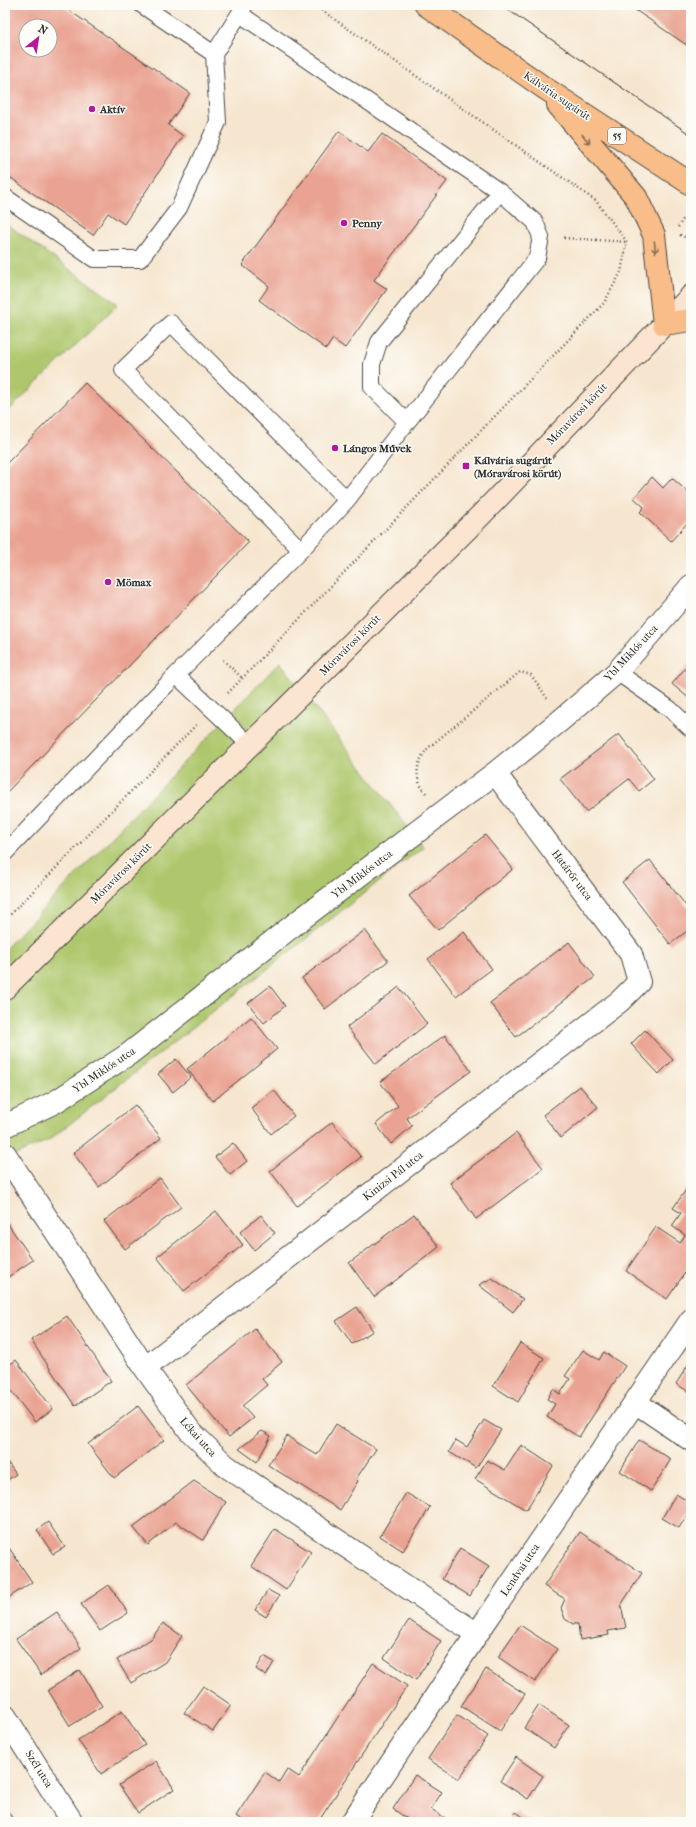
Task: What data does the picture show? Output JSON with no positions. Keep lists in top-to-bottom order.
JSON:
{
  "streets": {
    "main road": ["Kálvária sugárút", "55", "Móravárosi körút"],
    "street": [
      "Ybl Miklós utca",
      "Határőr utca",
      "Kinizsi Pál utca",
      "Lékai utca",
      "Lendvai utca",
      "Szél utca"
    ]
  },
  "crossings": [
    ["Ybl Miklós utca", "Határőr utca"],
    ["Határőr utca", "Kinizsi Pál utca"],
    ["Kinizsi Pál utca", "Lékai utca"],
    ["Lékai utca", "Lendvai utca"]
  ],
  "places": {
    "other": [
      "Aktív",
      "Penny",
      "Lángos Művek",
      "Mömax"
    ],
    "transit": ["Kálvária sugárút (Móravárosi körút)"]
  },
  "north": "top right"
}
